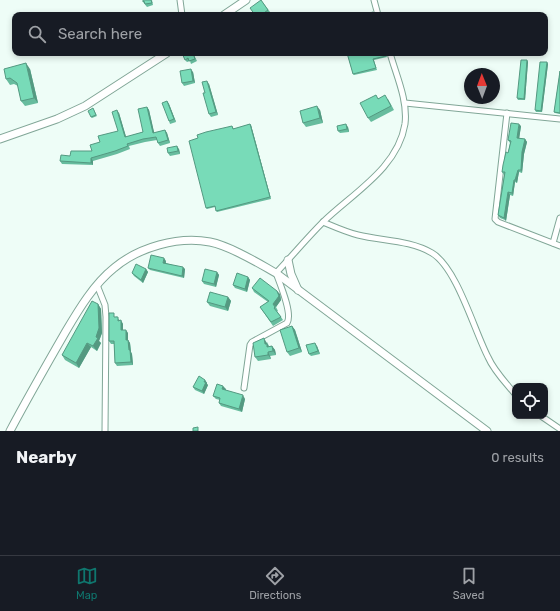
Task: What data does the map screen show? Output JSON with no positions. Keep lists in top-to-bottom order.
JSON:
{
  "north": "top",
  "page": {
    "search": "Search here",
    "heading": ["Nearby", "0 results"],
    "nav": ["Map", "Directions", "Saved"]
  }
}
